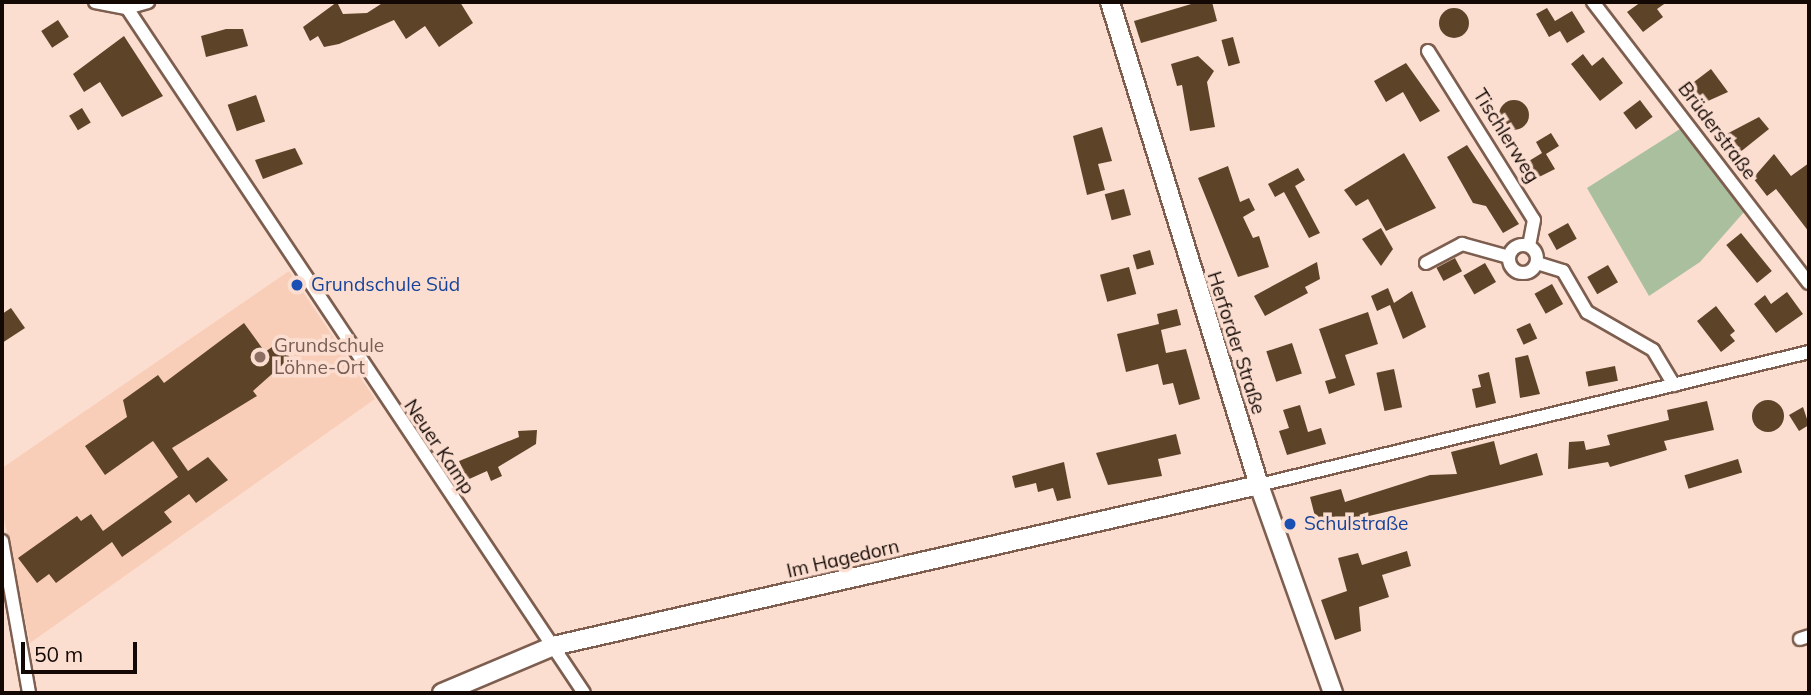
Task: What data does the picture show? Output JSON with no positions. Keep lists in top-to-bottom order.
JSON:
{
  "streets": {
    "street": [
      "Brüderstraße",
      "Tischlerweg",
      "Herforder Straße",
      "Neuer Kamp",
      "Im Hagedorn"
    ]
  },
  "crossings": [
    ["Herforder Straße", "Im Hagedorn"],
    ["Neuer Kamp", "Im Hagedorn"]
  ],
  "places": ["Grundschule Süd", "Grundschule Löhne-Ort", "Schulstraße"],
  "scale_bar": "50 m"
}
